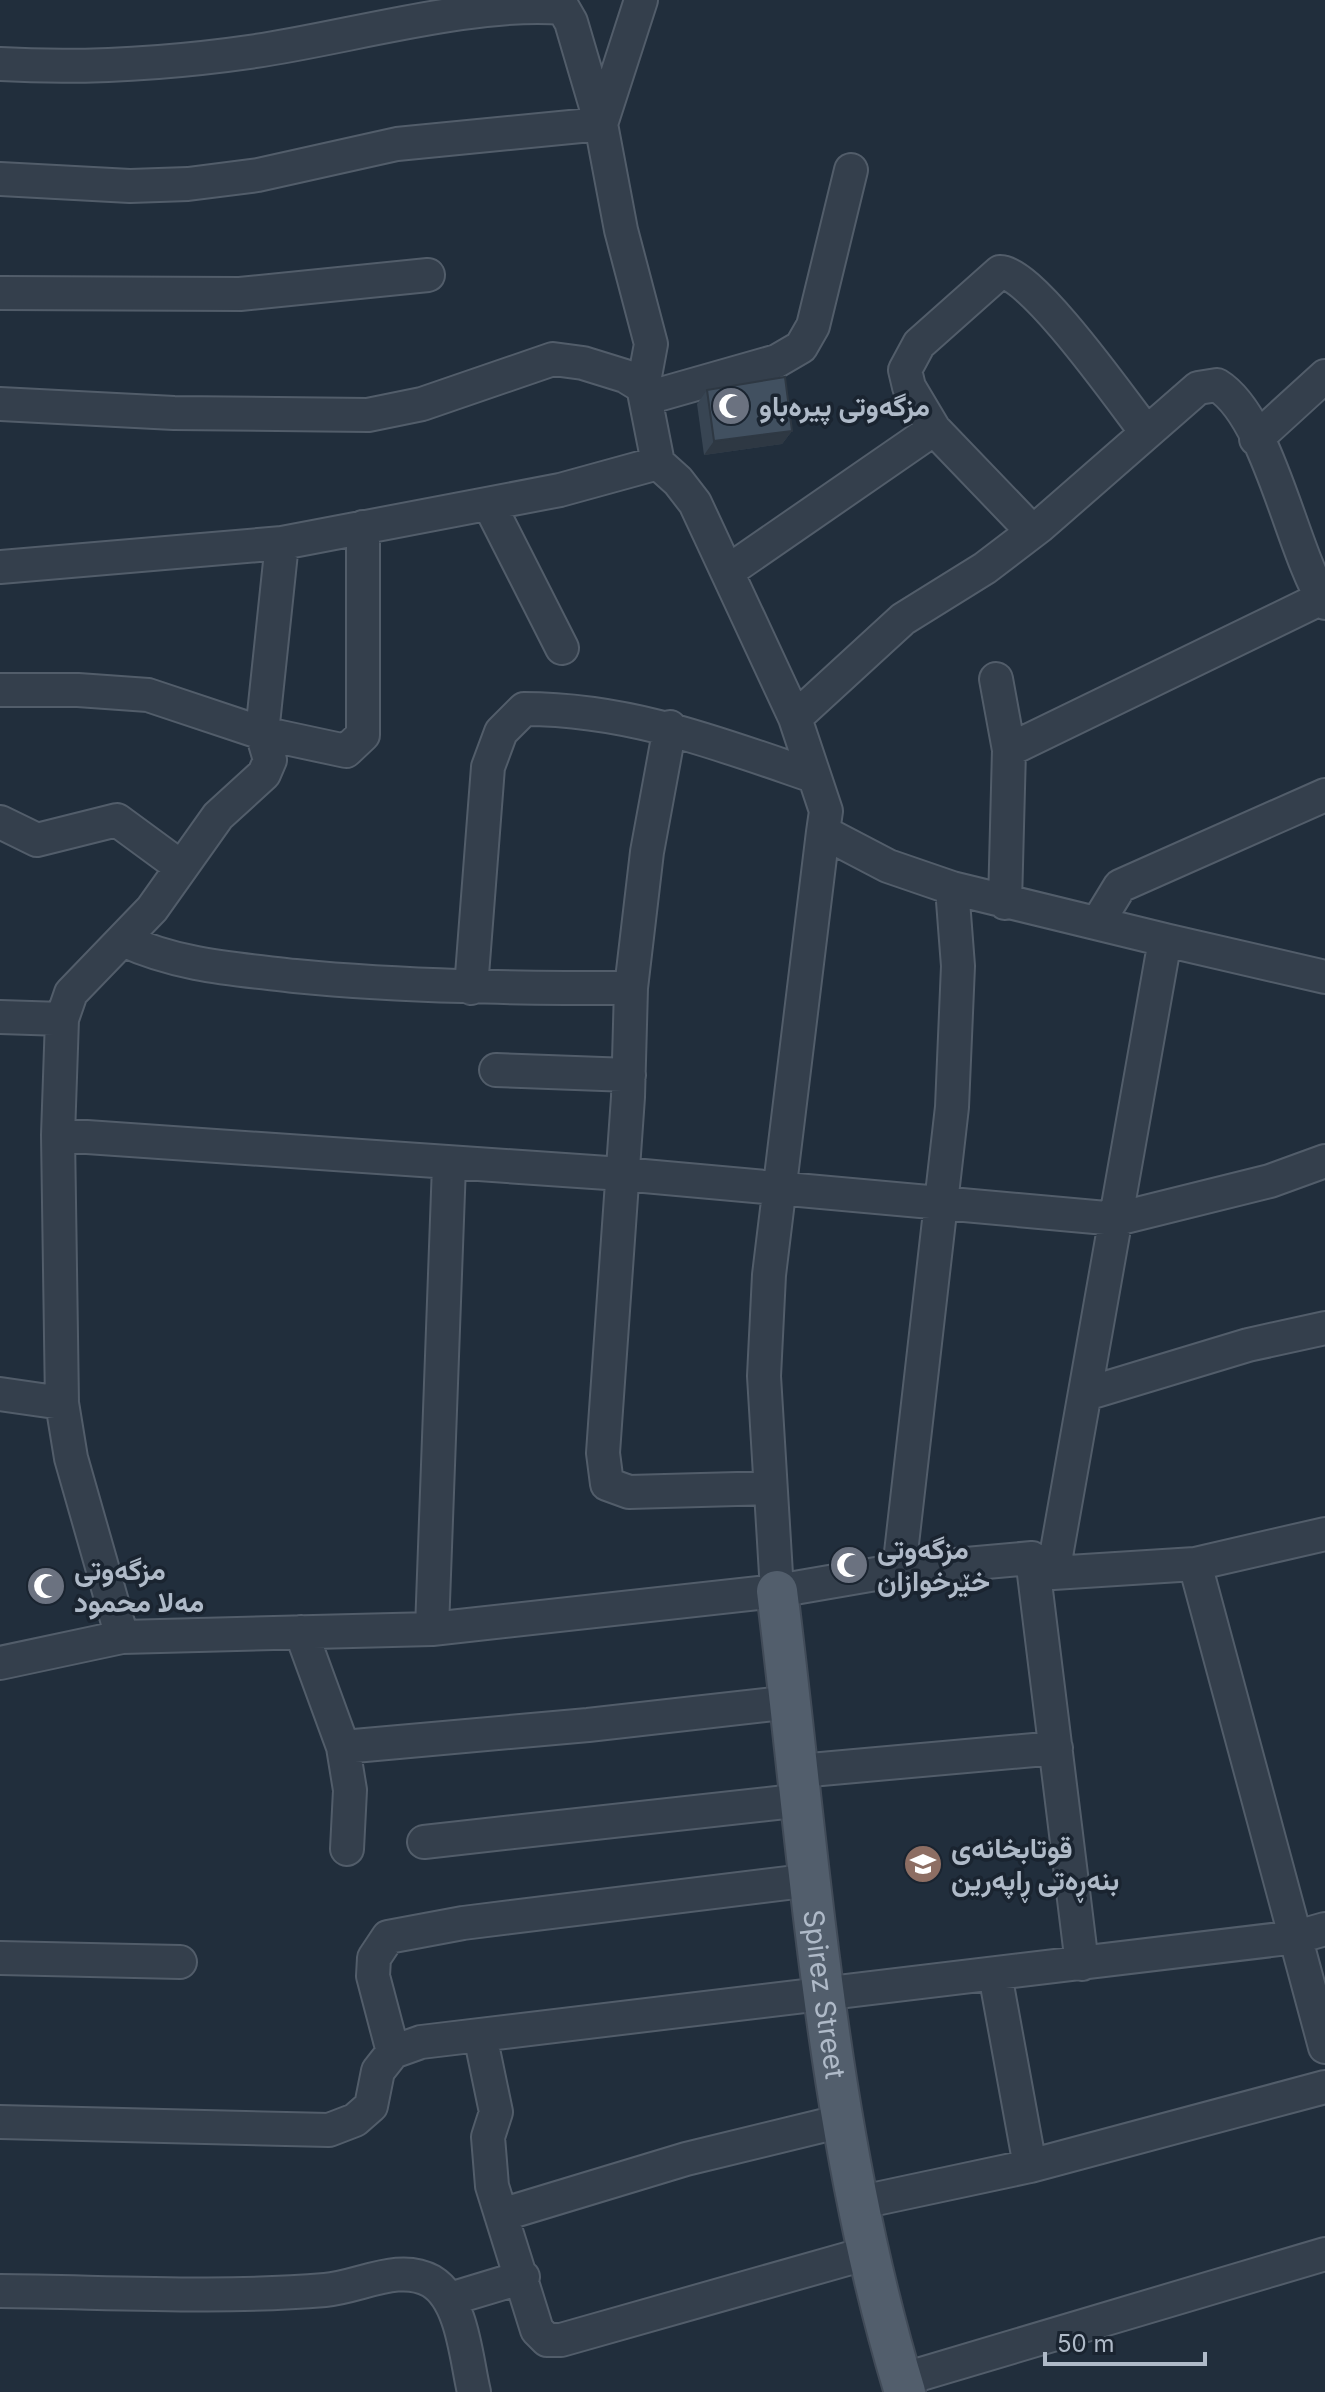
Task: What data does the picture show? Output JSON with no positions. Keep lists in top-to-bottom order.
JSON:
{
  "streets": {
    "main road": ["Spirez Street"]
  },
  "places": {
    "mosque": ["مزگەوتی پیرەباو", "مزگەوتی خێرخوازان", "مزگه‌وتی مه‌لا محمود"],
    "school or university": ["قوتابخانەی بنەڕەتی ڕاپەرین"]
  },
  "scale_bar": "50 m"
}
